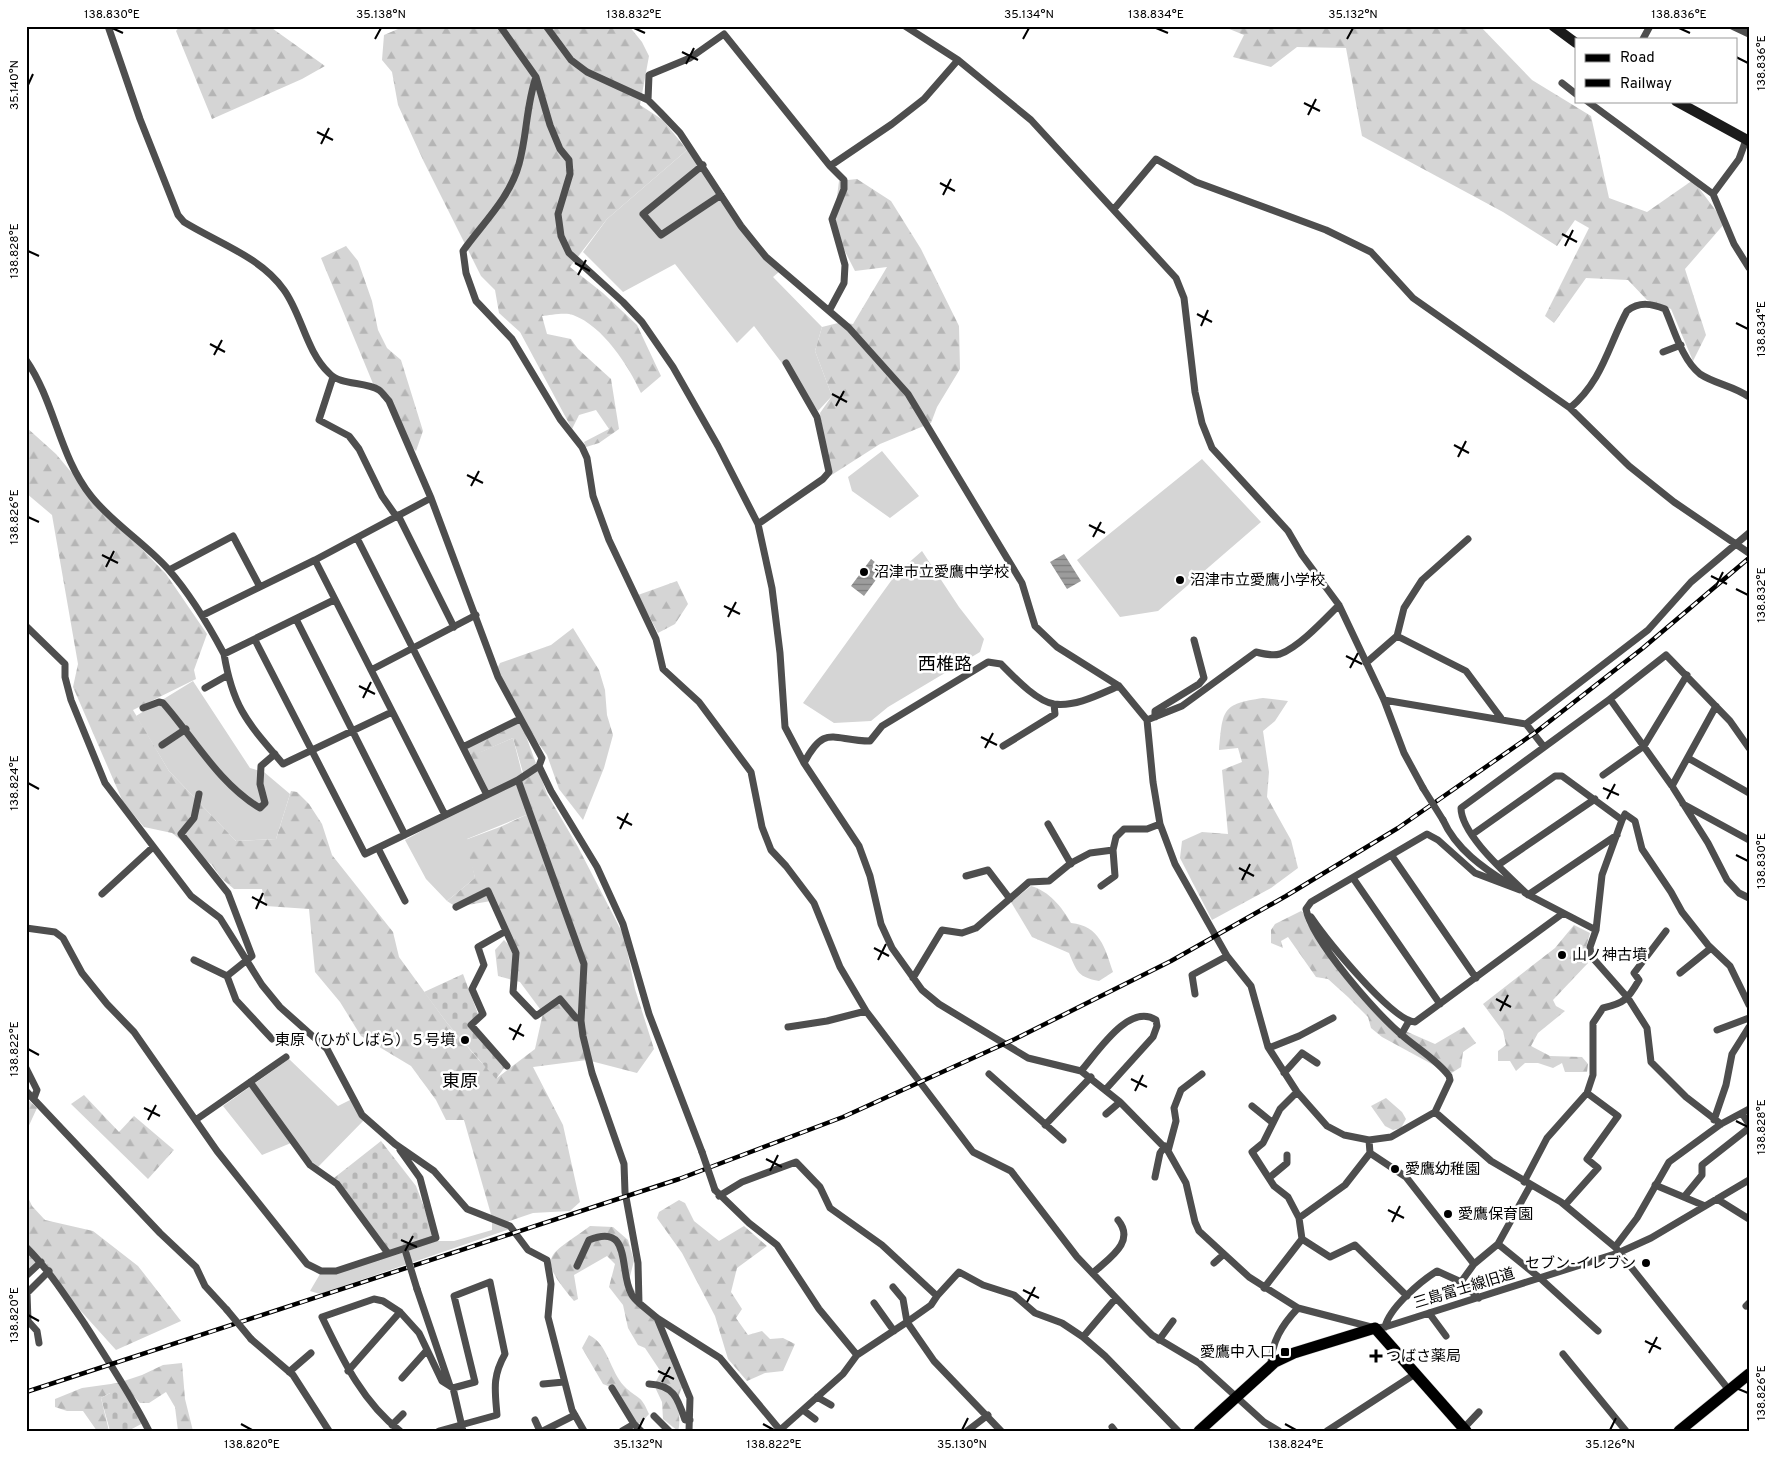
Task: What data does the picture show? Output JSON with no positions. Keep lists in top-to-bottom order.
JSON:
{
  "streets": {
    "street": ["三島富士線旧道"]
  },
  "districts": ["西椎路", "東原"],
  "places": {
    "other": [
      "沼津市立愛鷹中学校",
      "沼津市立愛鷹小学校",
      "山ノ神古墳",
      "東原（ひがしばら）５号墳",
      "愛鷹幼稚園",
      "愛鷹保育園",
      "セブン-イレブン"
    ],
    "transit": ["愛鷹中入口"],
    "health": ["つばさ薬局"]
  },
  "legend": ["Road", "Railway"],
  "coordinates": [
    "138.830°E",
    "35.138°N",
    "138.832°E",
    "35.134°N",
    "138.834°E",
    "35.132°N",
    "138.836°E",
    "35.140°N",
    "138.828°E",
    "138.826°E",
    "138.824°E",
    "138.822°E",
    "138.820°E",
    "35.130°N",
    "35.126°N"
  ]
}
